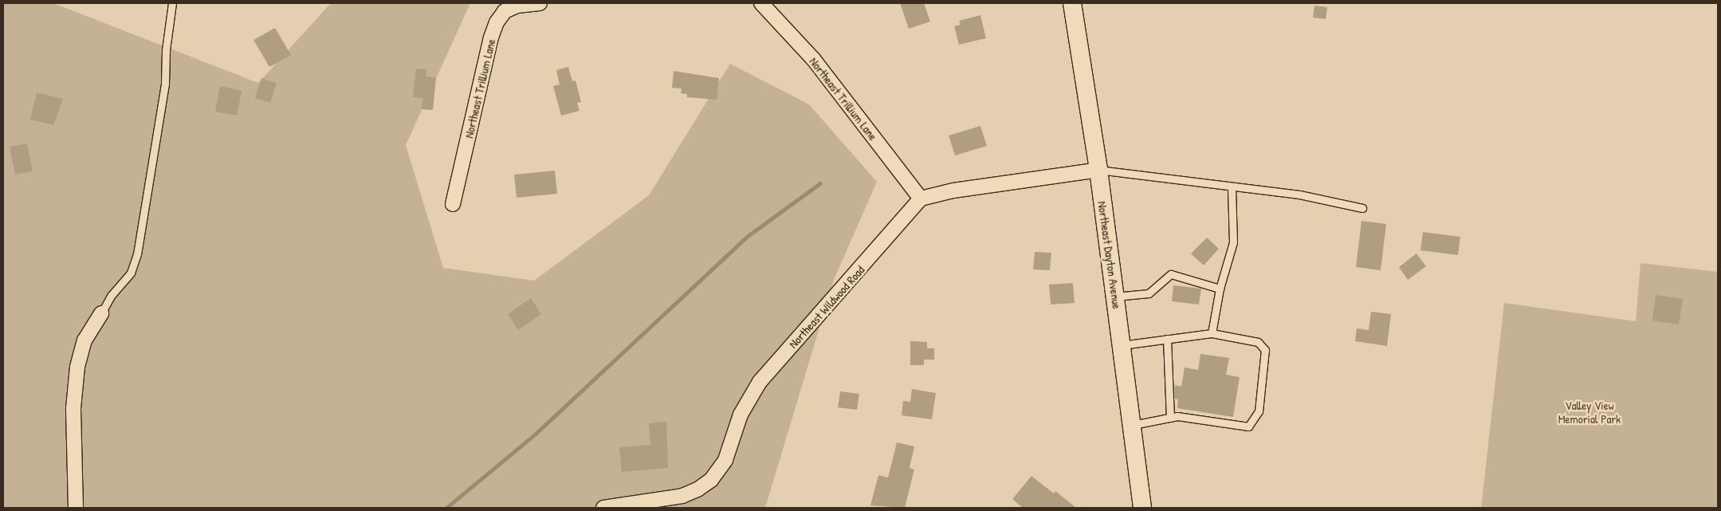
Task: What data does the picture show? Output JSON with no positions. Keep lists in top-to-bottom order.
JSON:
{
  "streets": {
    "street": ["Northeast Trillium Lane", "Northeast Dayton Avenue", "Northeast Wildwood Road"]
  },
  "crossings": [
    ["Northeast Trillium Lane", "Northeast Wildwood Road"]
  ],
  "parks": ["Valley View Memorial Park"]
}
